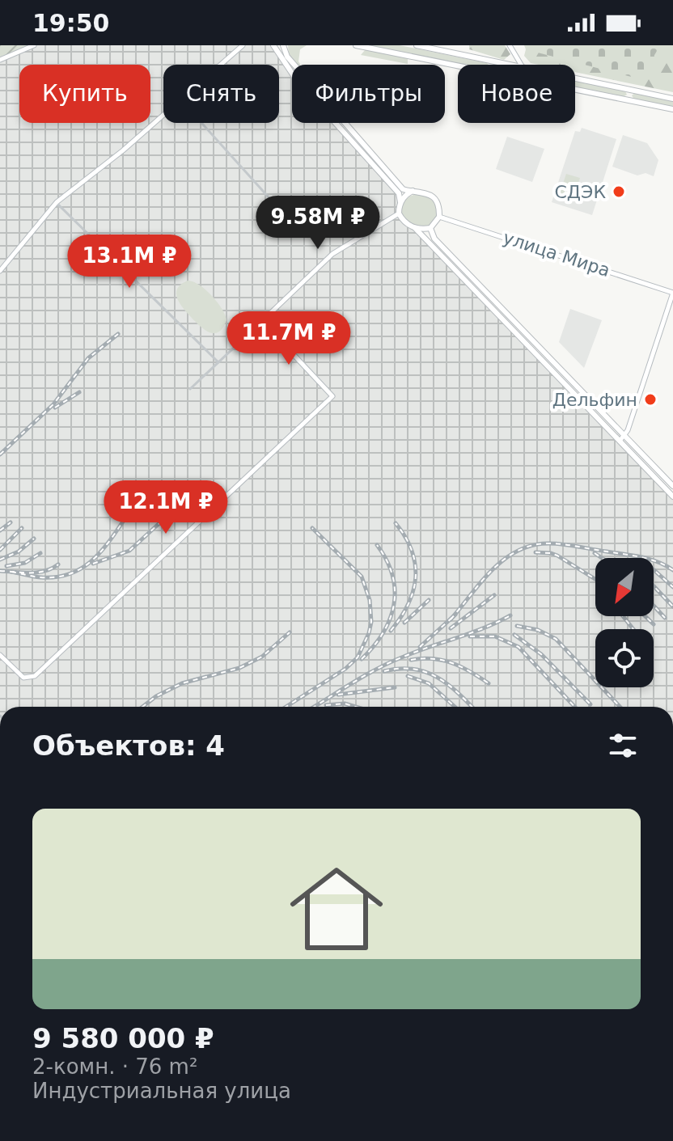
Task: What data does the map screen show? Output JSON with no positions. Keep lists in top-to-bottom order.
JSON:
{
  "streets": {
    "street": ["улица Мира"]
  },
  "places": ["СДЭК", "Дельфин"],
  "north": "bottom left",
  "page": {
    "status": "19:50",
    "chip": [
      "Купить",
      "Снять",
      "Фильтры",
      "Новое"
    ],
    "price": [
      "9.58M ₽",
      "13.1M ₽",
      "11.7M ₽",
      "12.1M ₽"
    ],
    "heading": "Объектов: 4",
    "list": [
      {
        "name": "9 580 000 ₽",
        "note": "2-комн. · 76 m² · Индустриальная улица"
      }
    ]
  }
}
